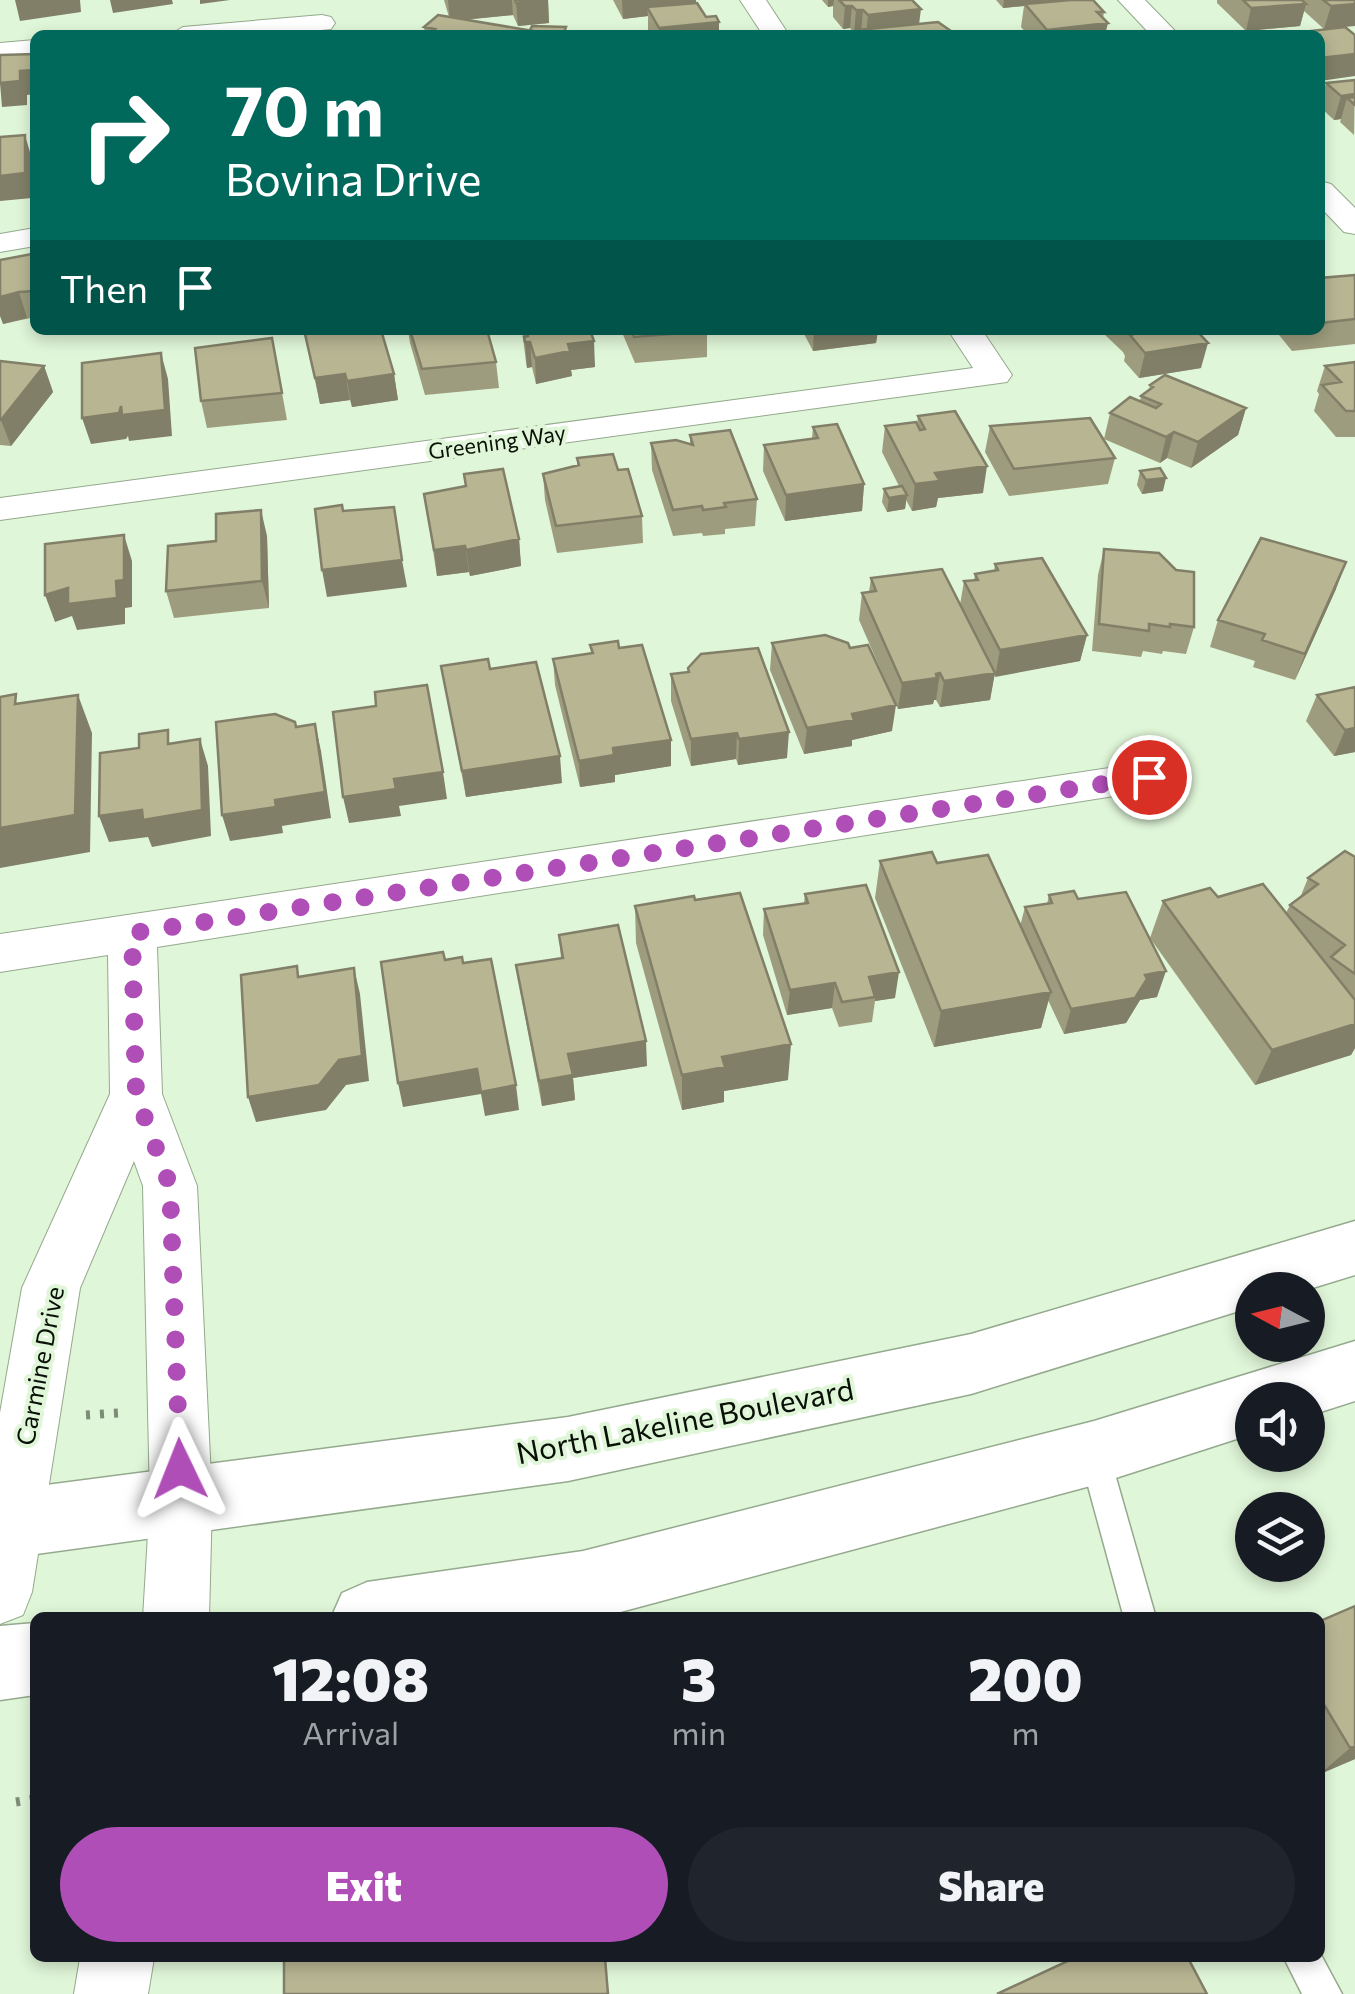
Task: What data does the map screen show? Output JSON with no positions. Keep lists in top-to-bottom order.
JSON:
{
  "streets": {
    "main road": ["North Lakeline Boulevard"],
    "street": ["Greening Way", "Carmine Drive"]
  },
  "crossings": [
    ["Carmine Drive", "North Lakeline Boulevard"]
  ],
  "north": "left",
  "page": {
    "turn": ["70 m", "Bovina Drive"],
    "then": "Then",
    "eta": [
      "12:08",
      "Arrival",
      "3",
      "min",
      "200",
      "m"
    ],
    "buttons": ["Exit", "Share"]
  }
}
